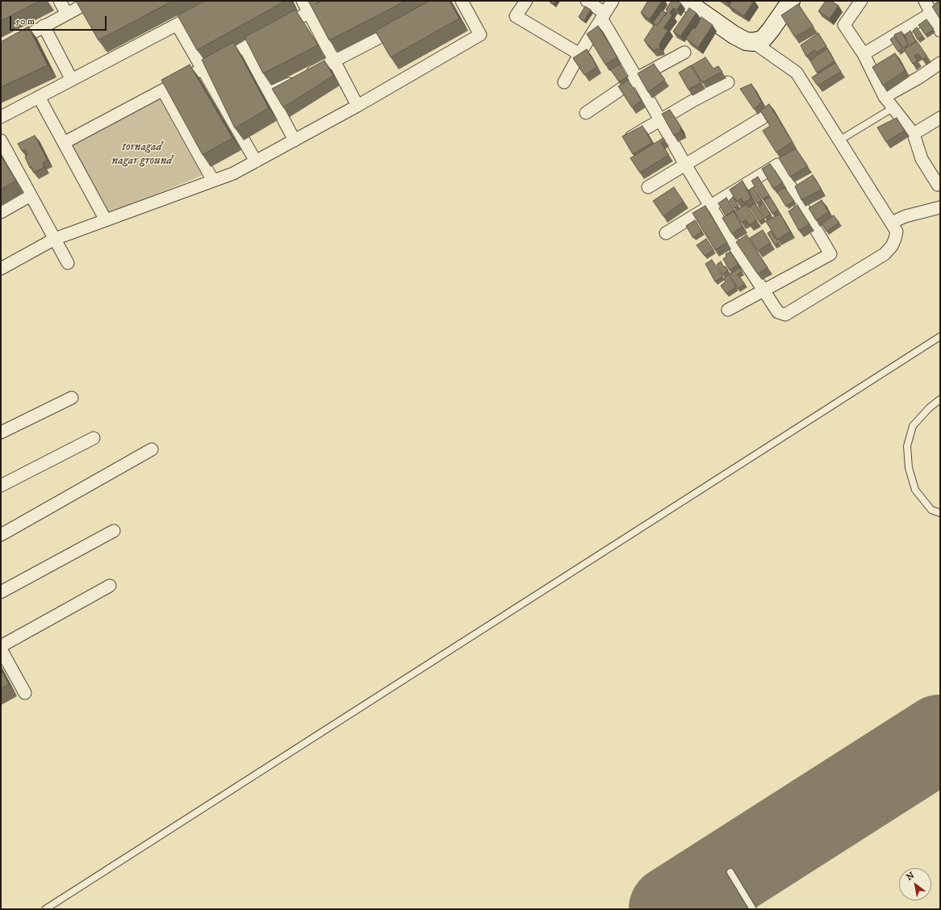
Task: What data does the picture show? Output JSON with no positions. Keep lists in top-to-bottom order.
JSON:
{
  "parks": ["tornagad nagar ground"],
  "scale_bar": "50 m",
  "north": "top left"
}
